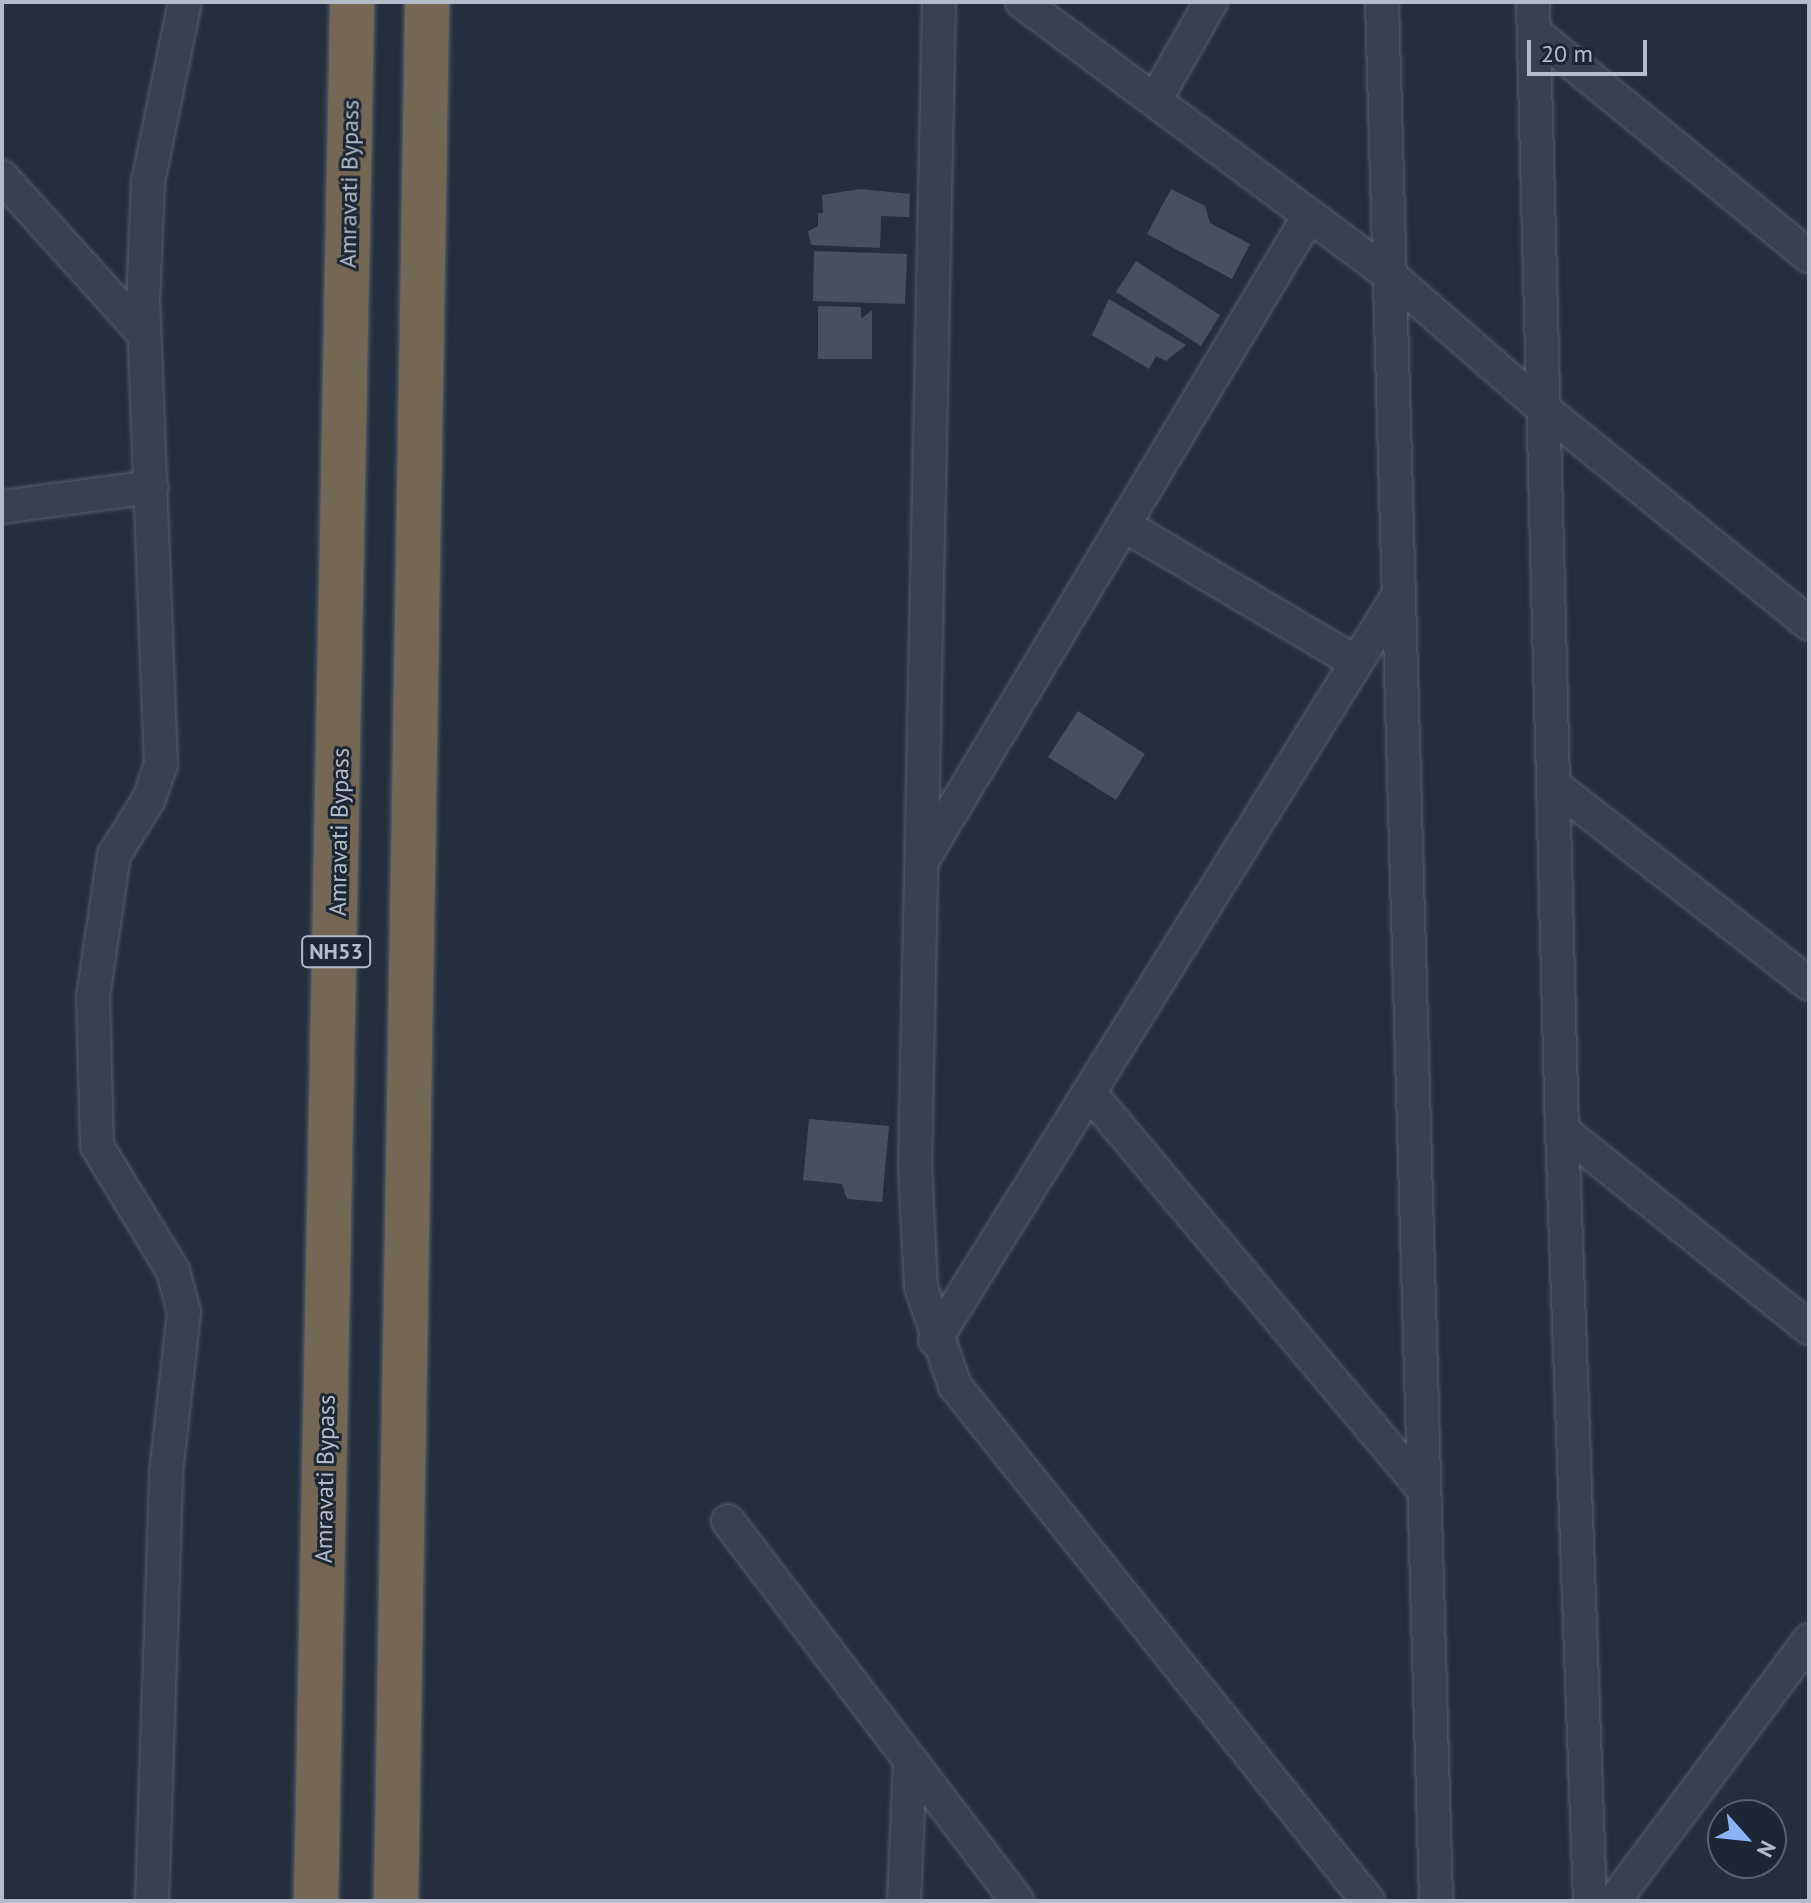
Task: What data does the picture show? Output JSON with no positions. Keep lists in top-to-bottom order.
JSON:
{
  "streets": {
    "highway": ["Amravati Bypass", "NH53"]
  },
  "scale_bar": "20 m",
  "north": "bottom right"
}
